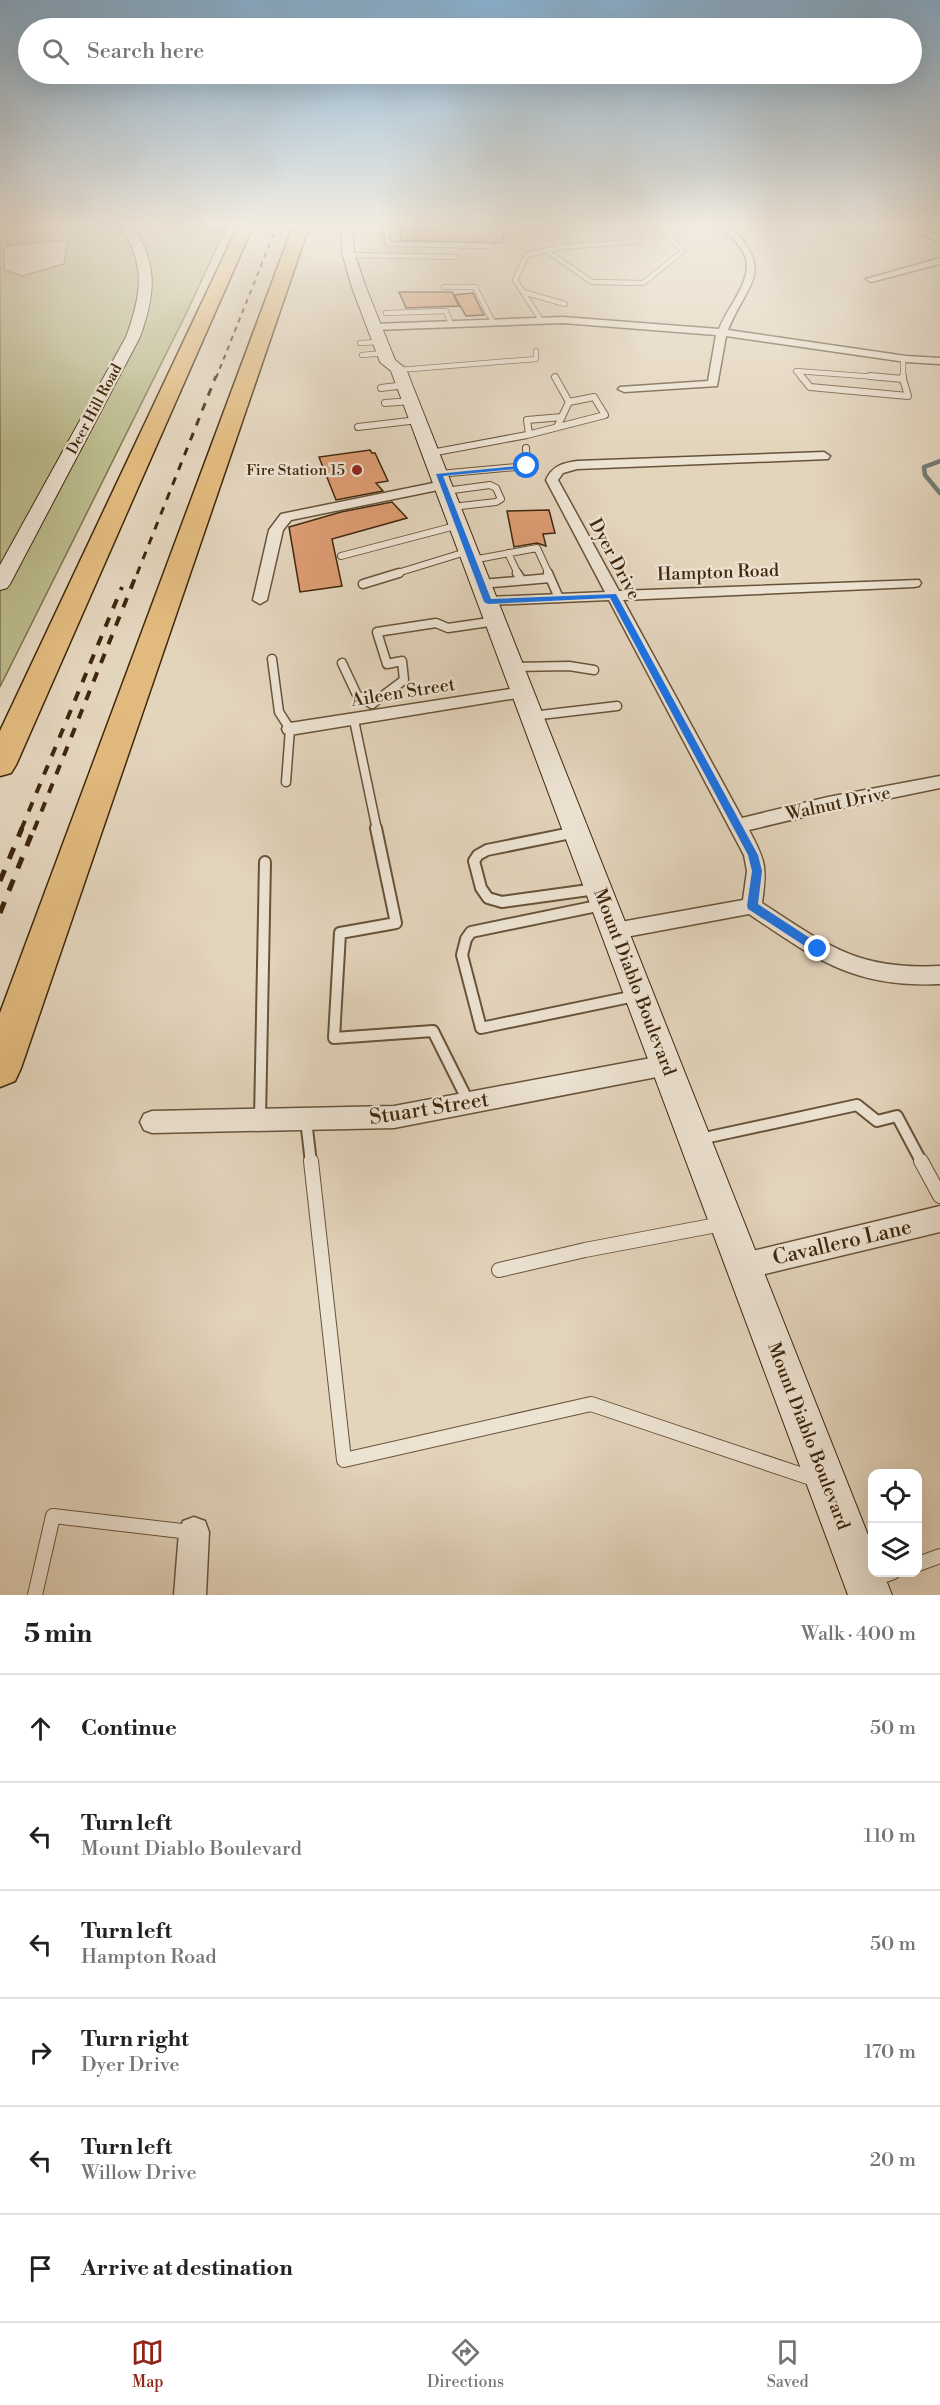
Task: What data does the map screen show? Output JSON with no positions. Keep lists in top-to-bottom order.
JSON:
{
  "streets": {
    "main road": ["Deer Hill Road", "Mount Diablo Boulevard"],
    "street": [
      "Dyer Drive",
      "Hampton Road",
      "Aileen Street",
      "Walnut Drive",
      "Stuart Street",
      "Cavallero Lane"
    ]
  },
  "crossings": [
    ["Dyer Drive", "Hampton Road"],
    ["Dyer Drive", "Walnut Drive"],
    ["Hampton Road", "Mount Diablo Boulevard"],
    ["Aileen Street", "Mount Diablo Boulevard"],
    ["Mount Diablo Boulevard", "Stuart Street"],
    ["Mount Diablo Boulevard", "Cavallero Lane"]
  ],
  "places": ["Fire Station 15"],
  "page": {
    "search": "Search here",
    "heading": ["5 min", "Walk · 400 m"],
    "list": [
      ["Continue", "50 m"],
      ["Turn left", "Mount Diablo Boulevard", "110 m"],
      ["Turn left", "Hampton Road", "50 m"],
      ["Turn right", "Dyer Drive", "170 m"],
      ["Turn left", "Willow Drive", "20 m"],
      "Arrive at destination"
    ],
    "nav": ["Map", "Directions", "Saved"]
  }
}
